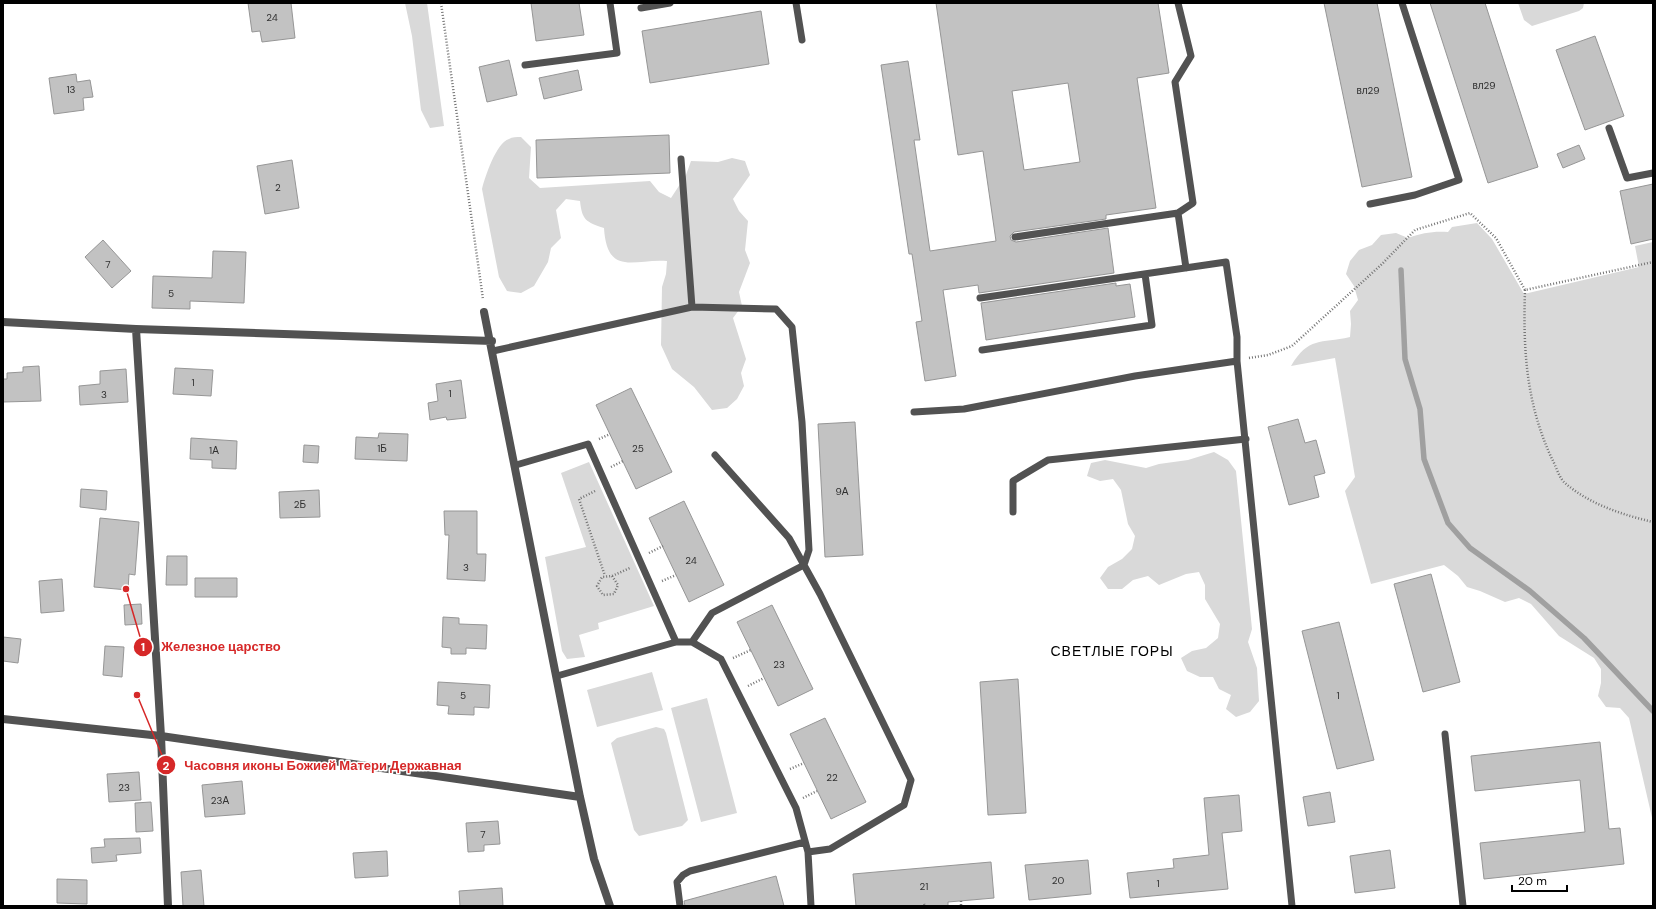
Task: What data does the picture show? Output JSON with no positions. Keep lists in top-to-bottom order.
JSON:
{
  "districts": ["СВЕТЛЫЕ ГОРЫ"],
  "places": ["Железное царство", "Часовня иконы Божией Матери Державная"],
  "house_numbers": [
    "24",
    "вл29",
    "13",
    "вл29",
    "2",
    "7",
    "5",
    "1",
    "1",
    "3",
    "1Б",
    "25",
    "1А",
    "9А",
    "2Б",
    "24",
    "3",
    "23",
    "5",
    "1",
    "22",
    "23",
    "23А",
    "7",
    "20",
    "1",
    "21"
  ],
  "scale_bar": "20 m"
}
